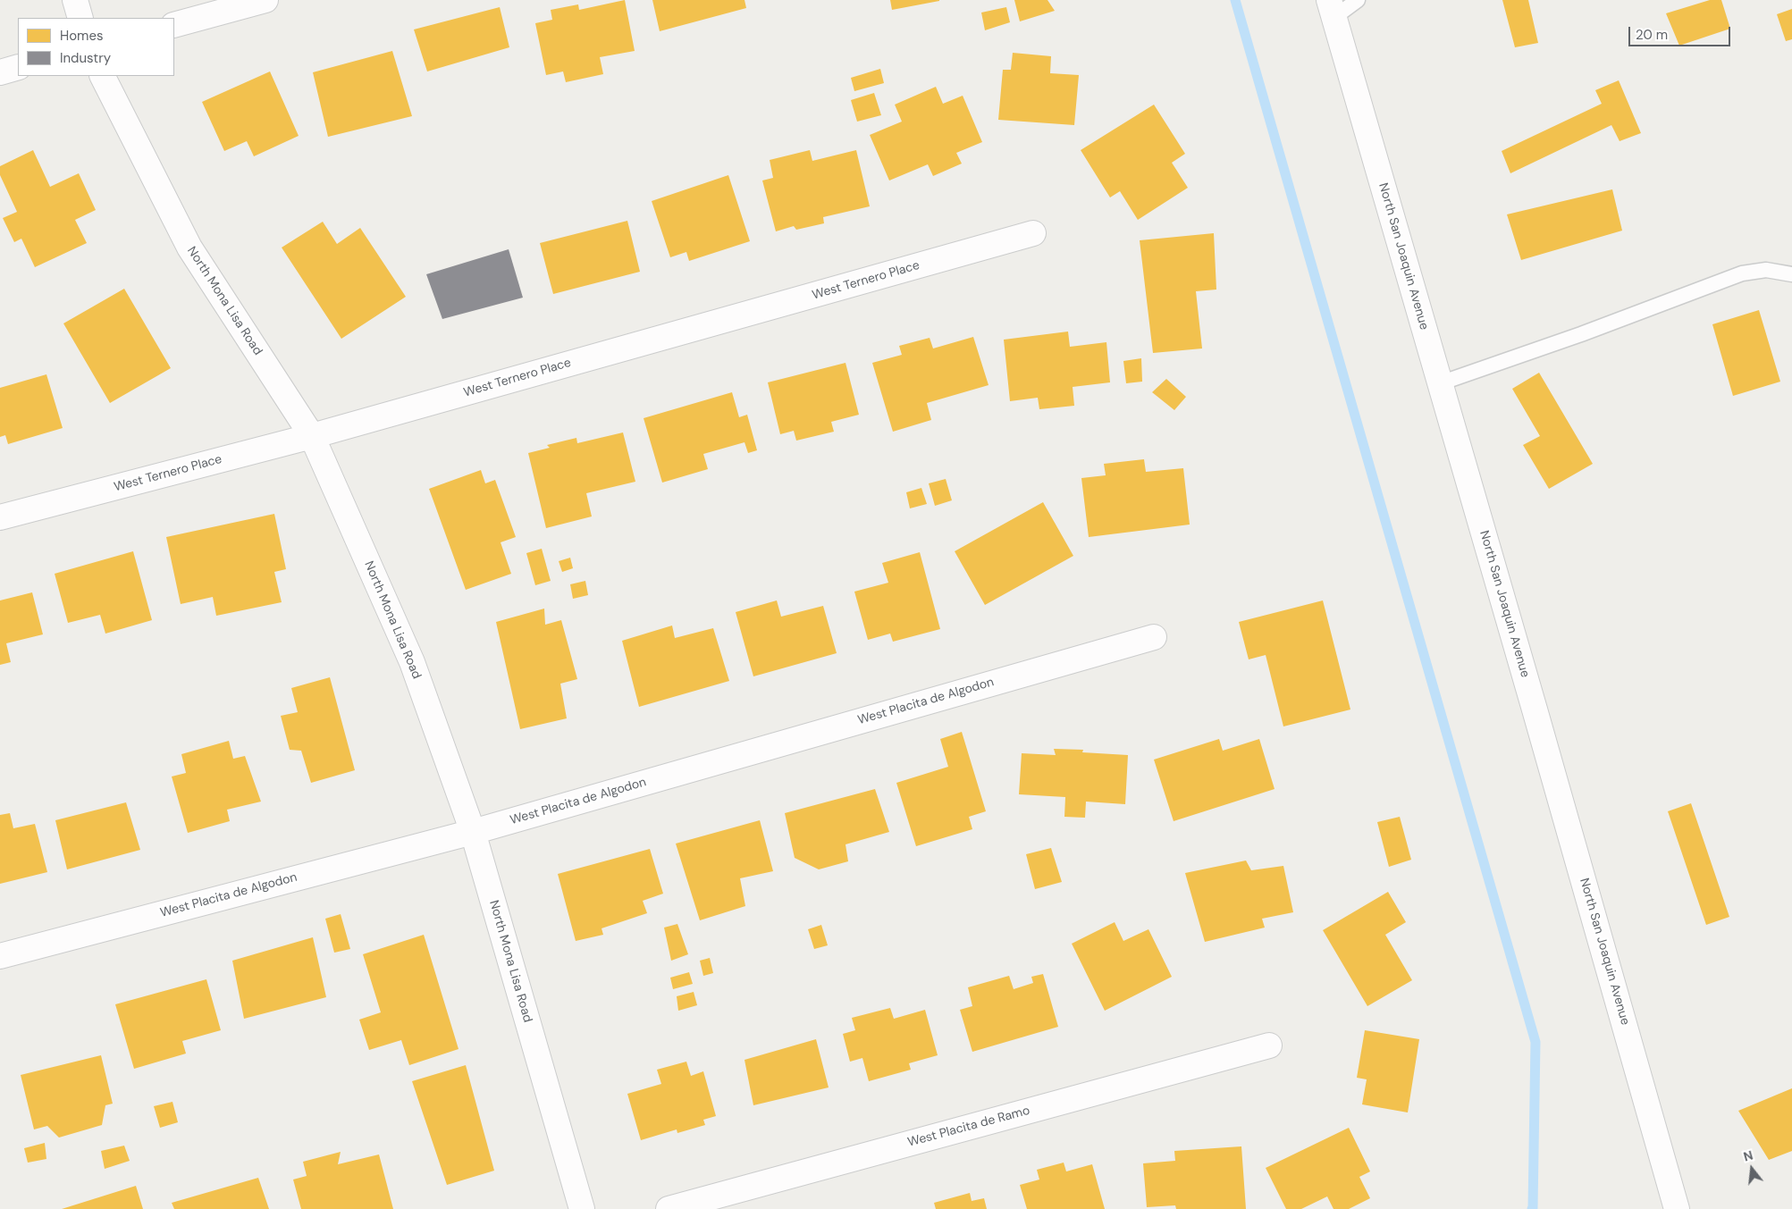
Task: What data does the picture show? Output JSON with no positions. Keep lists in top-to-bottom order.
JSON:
{
  "streets": {
    "street": [
      "North San Joaquin Avenue",
      "West Ternero Place",
      "North Mona Lisa Road",
      "West Placita de Algodon",
      "West Placita de Ramo"
    ]
  },
  "crossings": [
    ["West Ternero Place", "North Mona Lisa Road"],
    ["North Mona Lisa Road", "West Placita de Algodon"]
  ],
  "legend": ["Homes", "Industry"],
  "scale_bar": "20 m",
  "north": "top"
}
